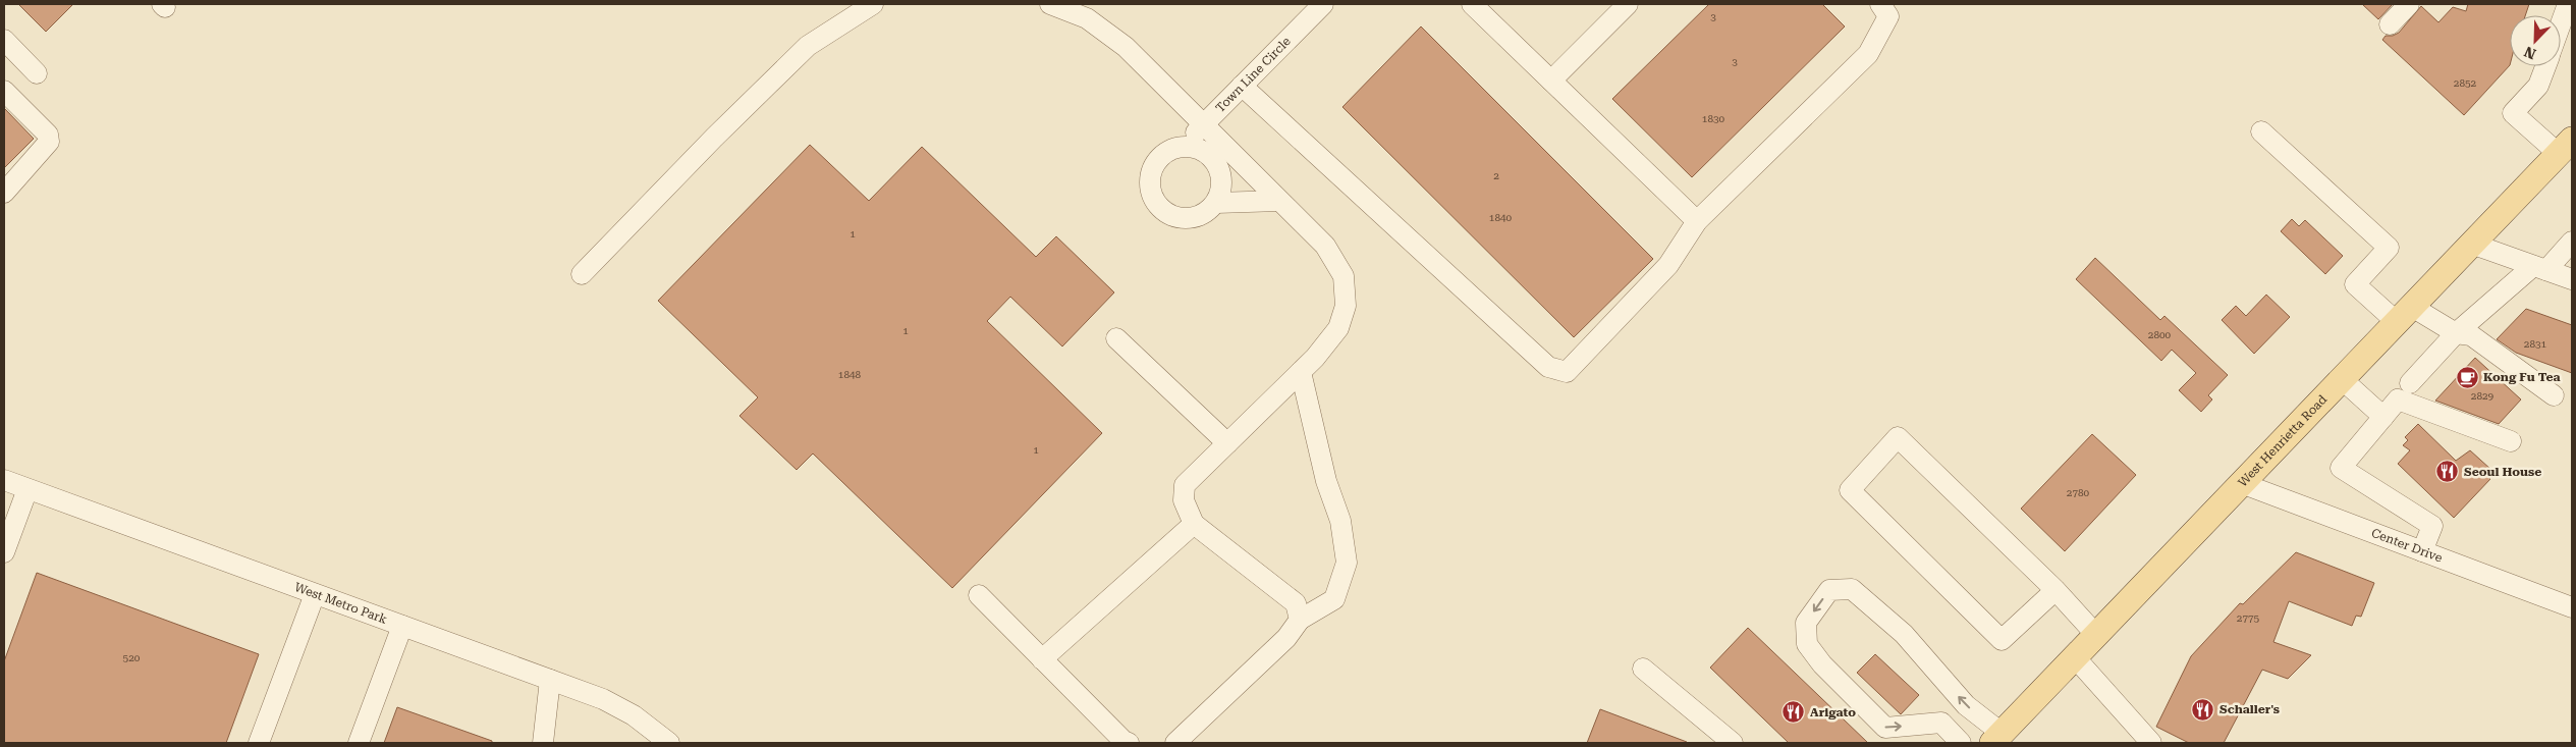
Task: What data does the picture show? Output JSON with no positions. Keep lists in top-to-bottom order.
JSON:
{
  "streets": {
    "main road": ["West Henrietta Road"],
    "street": ["Town Line Circle", "Center Drive", "West Metro Park"]
  },
  "crossings": [
    ["West Henrietta Road", "Center Drive"]
  ],
  "places": {
    "cafe": ["Kong Fu Tea"],
    "restaurant": ["Seoul House", "Schaller's", "Arigato"]
  },
  "house_numbers": [
    "3",
    "3",
    "2852",
    "1830",
    "2",
    "1840",
    "1",
    "1",
    "2800",
    "2831",
    "1848",
    "2829",
    "1",
    "2780",
    "2775",
    "520"
  ],
  "north": "bottom left"
}
